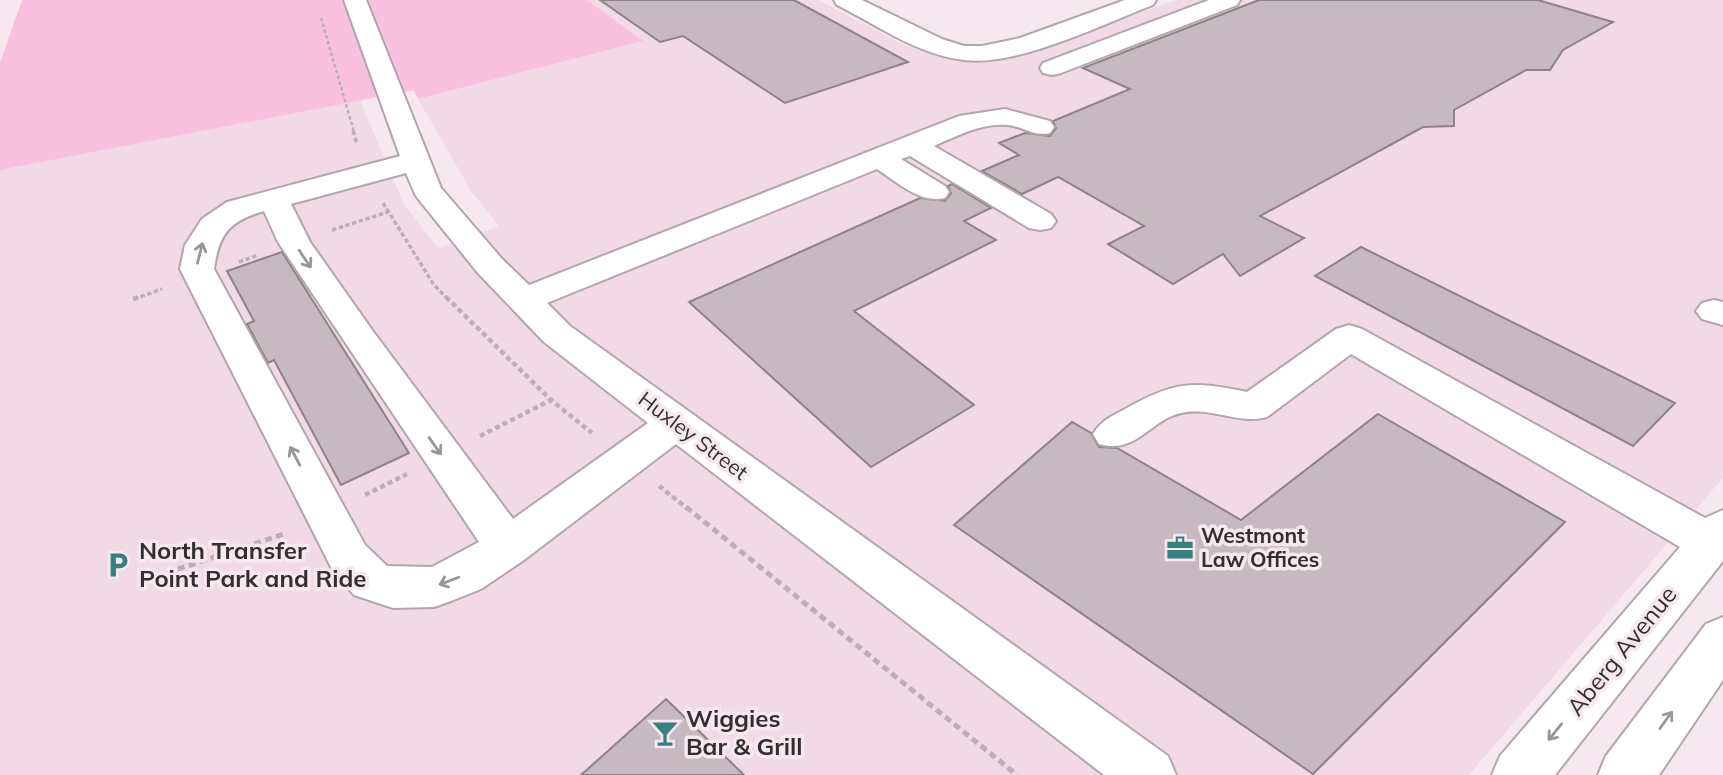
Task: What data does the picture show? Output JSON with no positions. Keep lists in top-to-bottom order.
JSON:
{
  "streets": {
    "street": ["Huxley Street", "Aberg Avenue"]
  },
  "places": {
    "office": ["Westmont Law Offices"],
    "parking": ["North Transfer Point Park and Ride"],
    "bar": ["Wiggies Bar & Grill"]
  }
}
